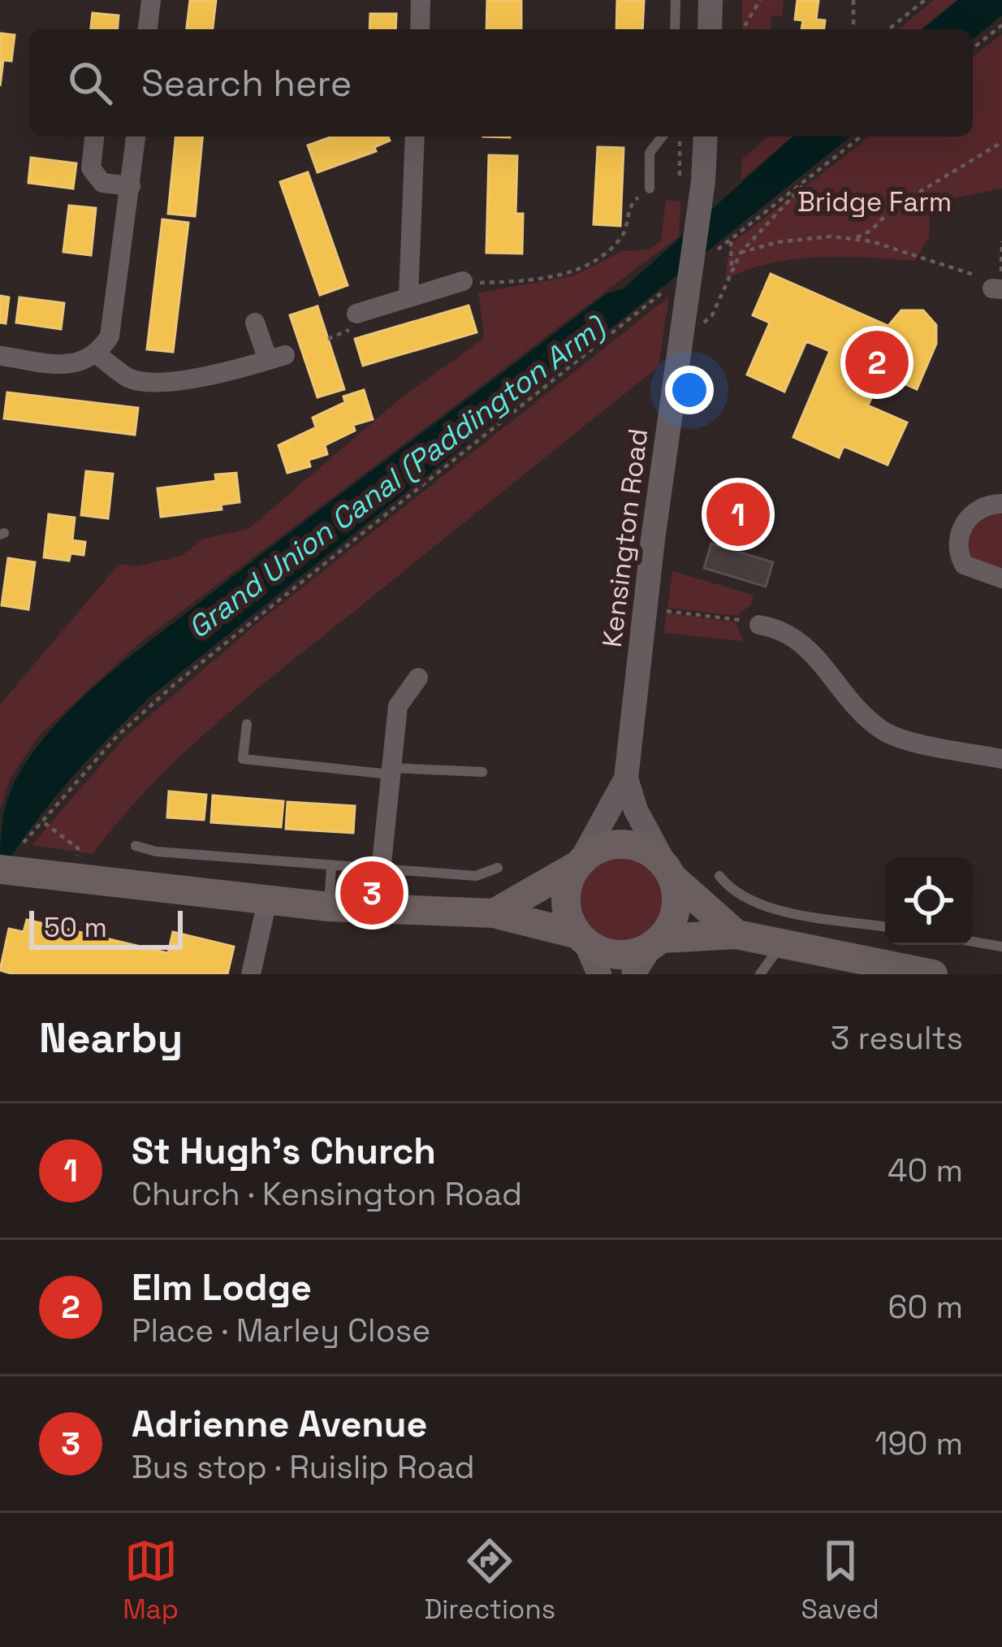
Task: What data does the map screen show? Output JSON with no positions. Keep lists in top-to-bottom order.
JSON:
{
  "streets": {
    "street": ["Kensington Road"]
  },
  "water": ["Grand Union Canal (Paddington Arm)"],
  "parks": ["Bridge Farm"],
  "scale_bar": "50 m",
  "page": {
    "search": "Search here",
    "pins": ["2", "1", "3"],
    "scale": "50 m",
    "heading": ["Nearby", "3 results"],
    "list": [
      {
        "mark": "1",
        "name": "St Hugh's Church",
        "note": "Church · Kensington Road",
        "value": "40 m"
      },
      {
        "mark": "2",
        "name": "Elm Lodge",
        "note": "Place · Marley Close",
        "value": "60 m"
      },
      {
        "mark": "3",
        "name": "Adrienne Avenue",
        "note": "Bus stop · Ruislip Road",
        "value": "190 m"
      }
    ],
    "nav": ["Map", "Directions", "Saved"]
  }
}
